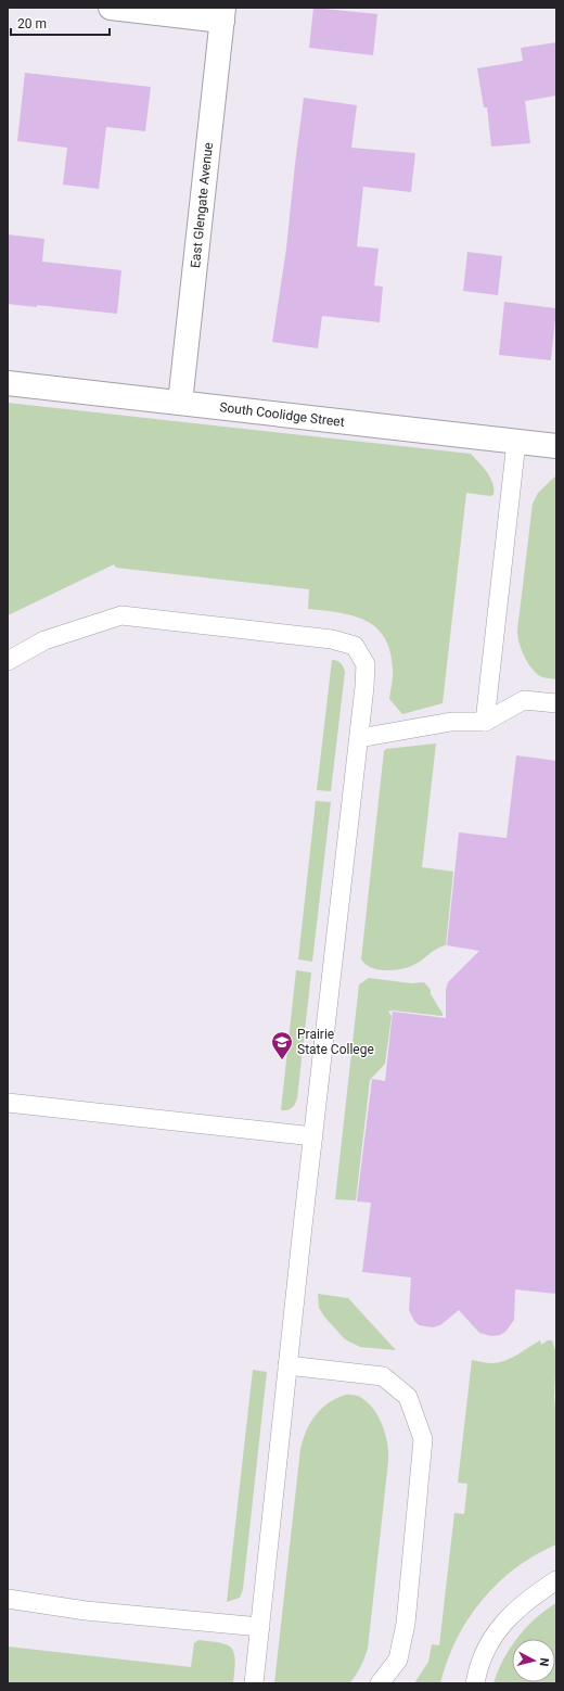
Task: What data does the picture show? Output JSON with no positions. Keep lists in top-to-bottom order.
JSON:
{
  "streets": {
    "street": ["East Glengate Avenue", "South Coolidge Street"]
  },
  "crossings": [
    ["East Glengate Avenue", "South Coolidge Street"]
  ],
  "places": {
    "school or university": ["Prairie State College"]
  },
  "scale_bar": "20 m",
  "north": "right"
}
